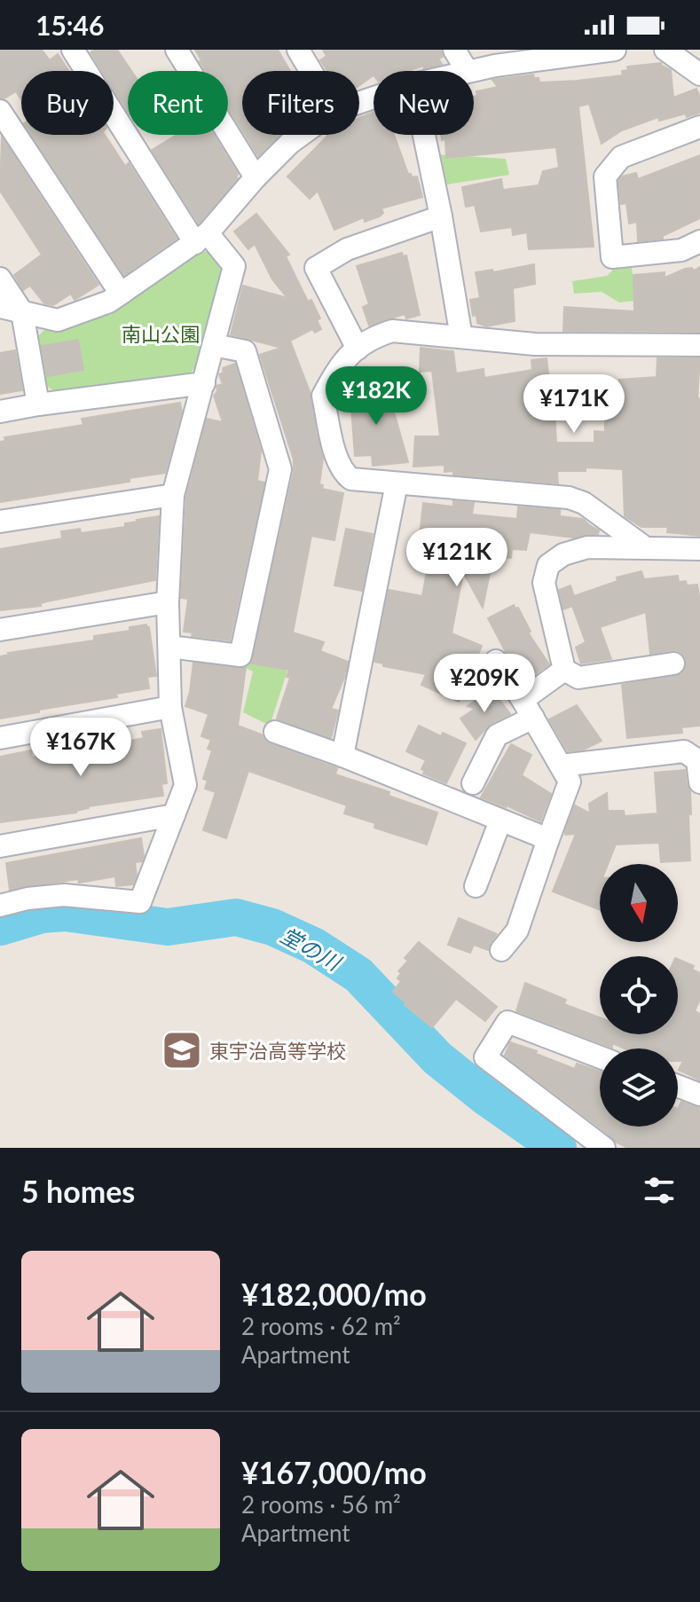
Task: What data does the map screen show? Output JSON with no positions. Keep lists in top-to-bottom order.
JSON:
{
  "water": ["堂の川"],
  "parks": ["南山公園"],
  "places": {
    "school or university": ["東宇治高等学校"]
  },
  "north": "bottom",
  "page": {
    "status": "15:46",
    "chip": [
      "Buy",
      "Rent",
      "Filters",
      "New"
    ],
    "price": [
      "¥182K",
      "¥171K",
      "¥121K",
      "¥209K",
      "¥167K"
    ],
    "heading": "5 homes",
    "list": [
      {
        "name": "¥182,000/mo",
        "note": "2 rooms · 62 m² · Apartment"
      },
      {
        "name": "¥167,000/mo",
        "note": "2 rooms · 56 m² · Apartment"
      }
    ]
  }
}
